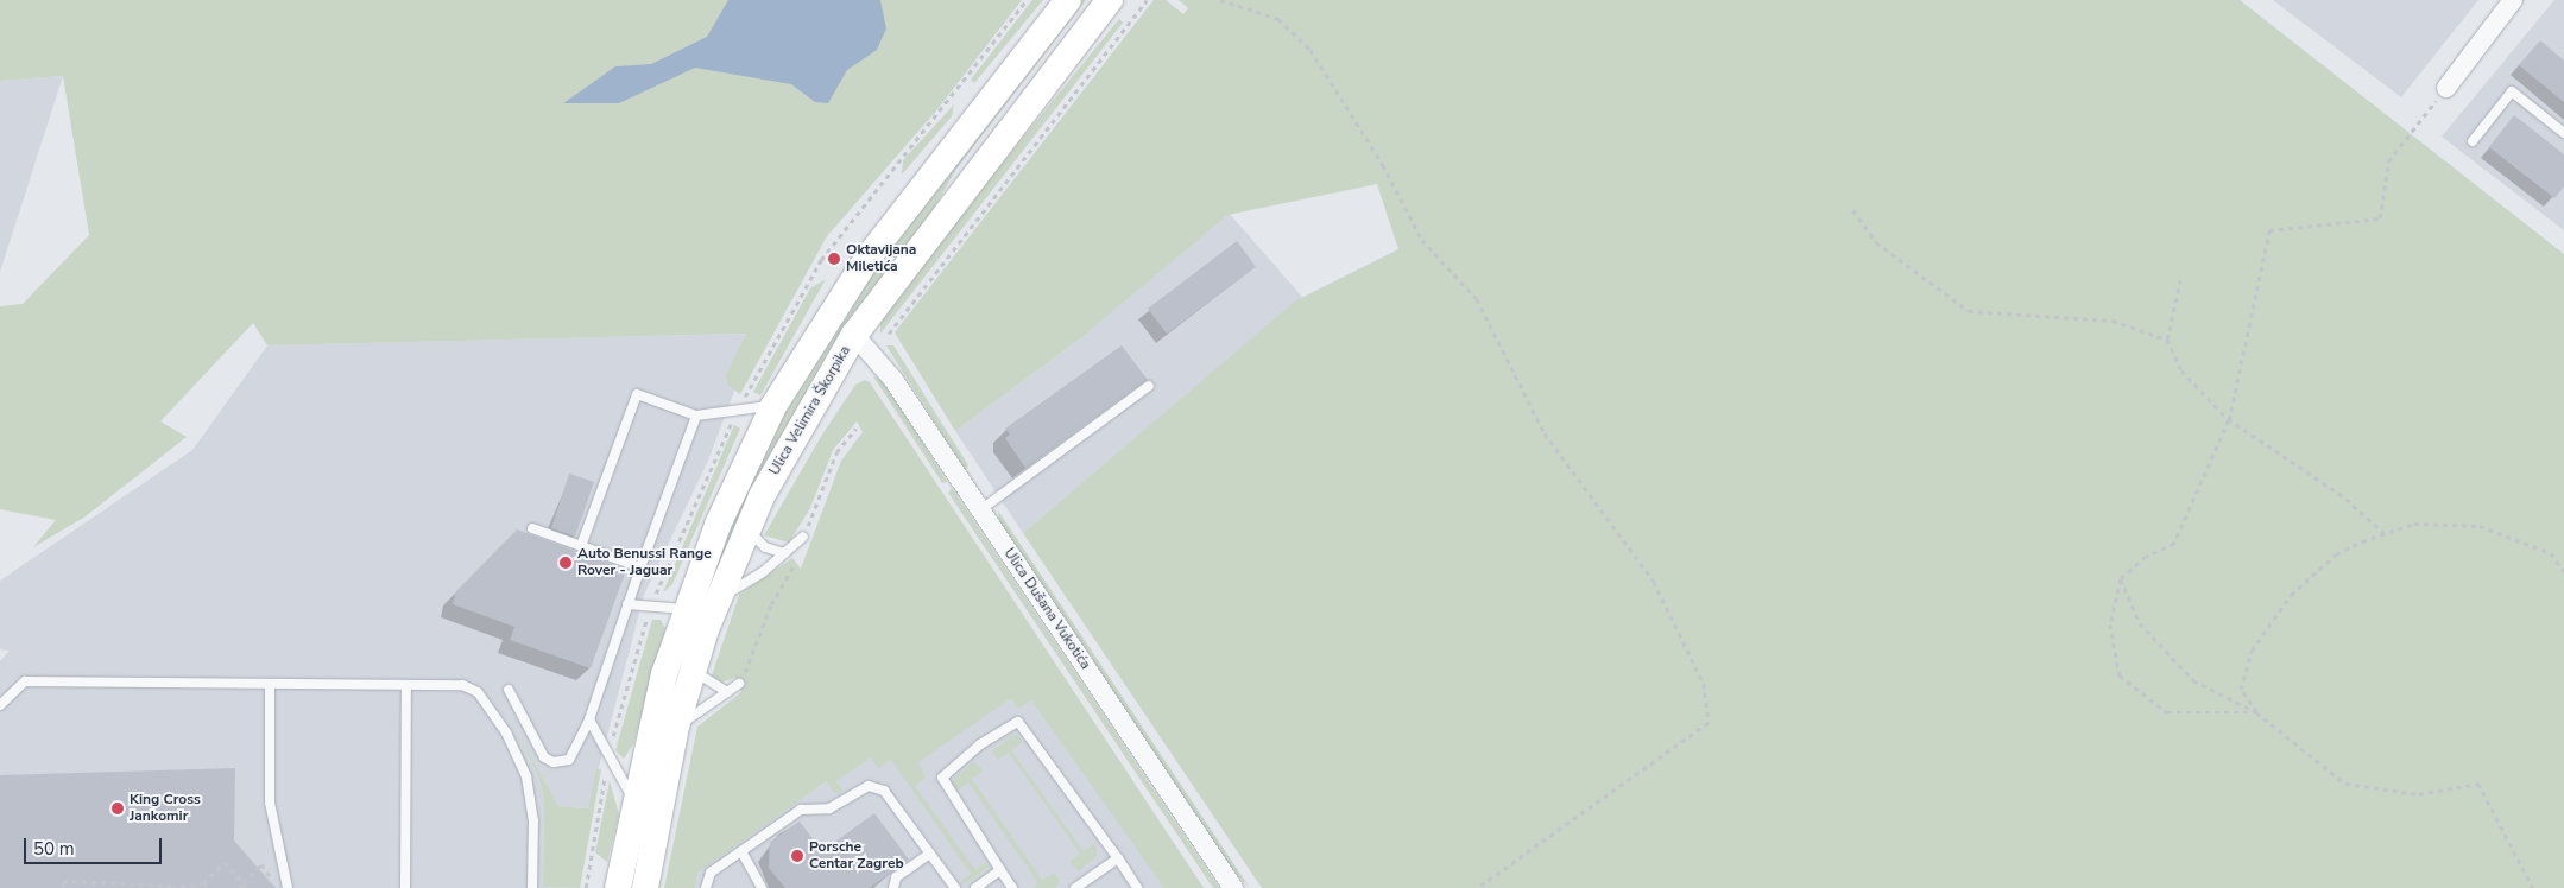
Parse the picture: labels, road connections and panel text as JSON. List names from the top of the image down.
{
  "streets": {
    "main road": ["Ulica Velimira Škorpika"],
    "street": ["Ulica Dušana Vukotića"]
  },
  "crossings": [
    ["Ulica Velimira Škorpika", "Ulica Dušana Vukotića"]
  ],
  "places": [
    "Oktavijana Miletića",
    "Auto Benussi Range Rover - Jaguar",
    "King Cross Jankomir",
    "Porsche Centar Zagreb"
  ],
  "scale_bar": "50 m"
}
